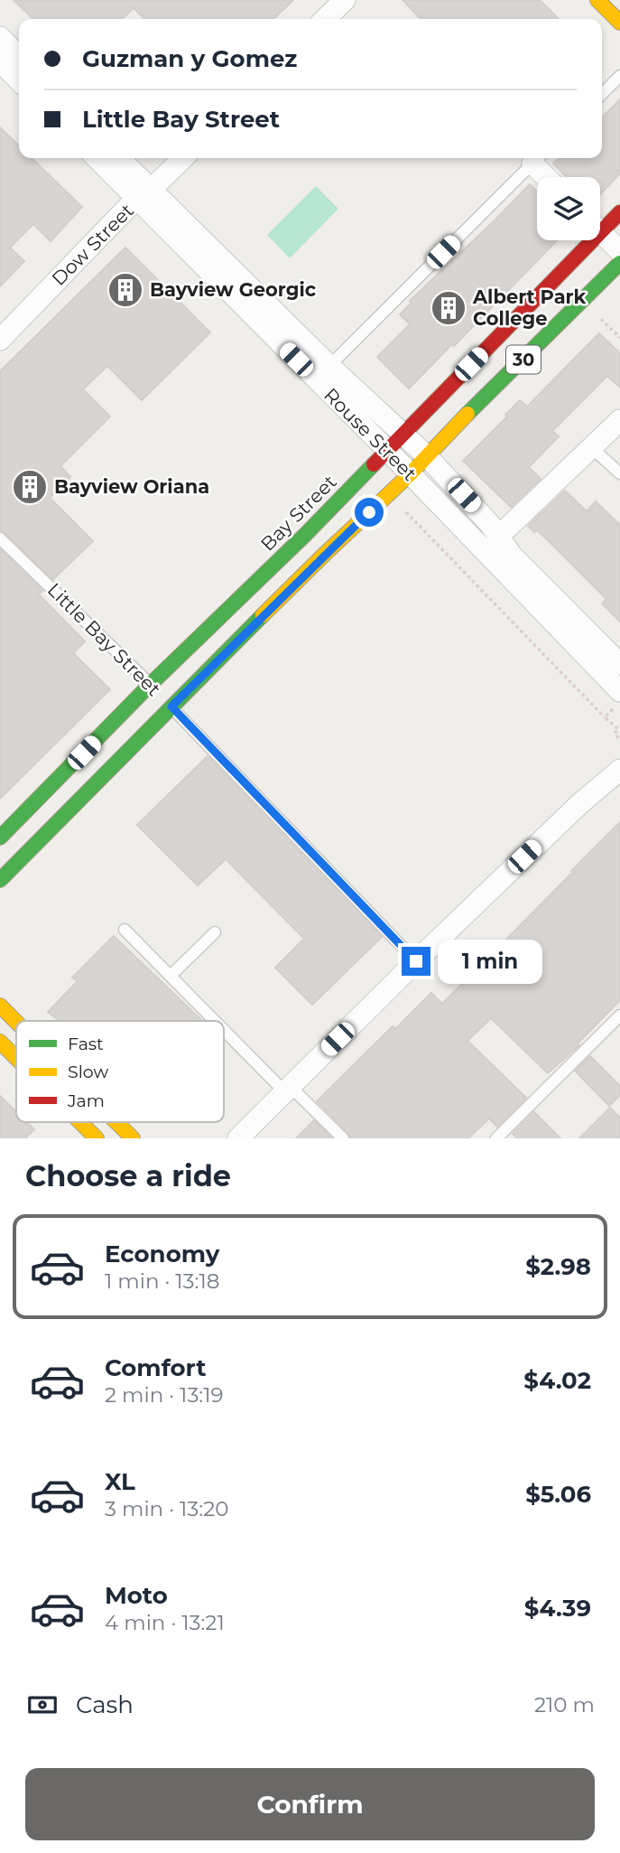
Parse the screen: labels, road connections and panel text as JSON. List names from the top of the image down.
{
  "streets": {
    "main road": ["30", "Bay Street"],
    "street": ["Dow Street", "Rouse Street"],
    "lane": ["Little Bay Street"]
  },
  "crossings": [
    ["Dow Street", "Rouse Street"],
    ["Rouse Street", "Bay Street"],
    ["Bay Street", "Little Bay Street"]
  ],
  "places": {
    "building": ["Bayview Georgic", "Albert Park College", "Bayview Oriana"]
  },
  "legend": ["Fast", "Slow", "Jam"],
  "page": {
    "banner": ["Guzman y Gomez", "Little Bay Street"],
    "bubble": "1 min",
    "heading": "Choose a ride",
    "list": [
      {
        "name": "Economy",
        "note": "1 min · 13:18",
        "value": "$2.98"
      },
      {
        "name": "Comfort",
        "note": "2 min · 13:19",
        "value": "$4.02"
      },
      {
        "name": "XL",
        "note": "3 min · 13:20",
        "value": "$5.06"
      },
      {
        "name": "Moto",
        "note": "4 min · 13:21",
        "value": "$4.39"
      }
    ],
    "pay": ["Cash", "210 m"],
    "buttons": "Confirm"
  }
}
